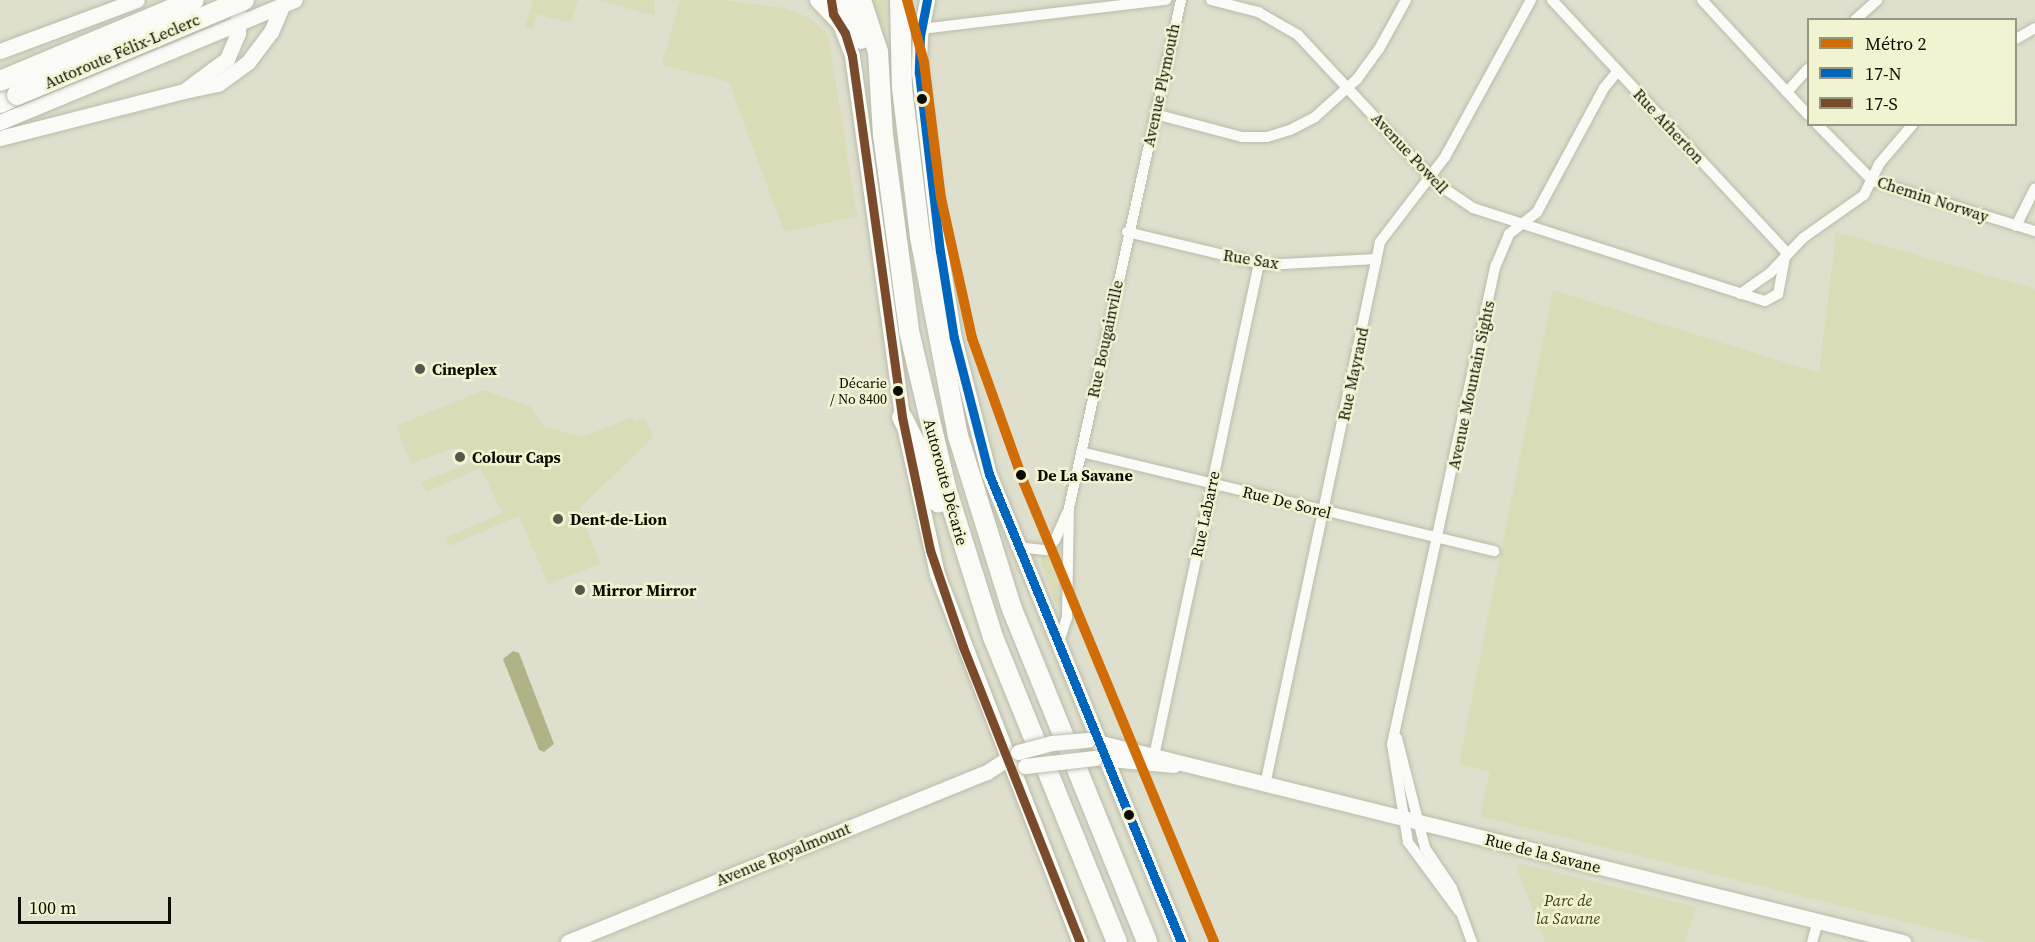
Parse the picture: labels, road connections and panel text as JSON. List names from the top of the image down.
{
  "streets": {
    "highway": ["Autoroute Félix-Leclerc", "Autoroute Décarie"],
    "main road": ["Rue de la Savane", "Avenue Royalmount"],
    "street": [
      "Avenue Plymouth",
      "Rue Atherton",
      "Avenue Powell",
      "Chemin Norway",
      "Rue Sax",
      "Rue Bougainville",
      "Rue Mayrand",
      "Avenue Mountain Sights",
      "Rue De Sorel",
      "Rue Labarre"
    ]
  },
  "crossings": [
    ["Avenue Plymouth", "Rue Bougainville"],
    ["Rue Atherton", "Avenue Powell"],
    ["Rue Atherton", "Avenue Mountain Sights"],
    ["Avenue Powell", "Rue Mayrand"],
    ["Avenue Powell", "Avenue Mountain Sights"],
    ["Rue Sax", "Rue Bougainville"],
    ["Rue Sax", "Rue Mayrand"],
    ["Rue Sax", "Rue Labarre"],
    ["Rue Bougainville", "Rue De Sorel"],
    ["Rue Mayrand", "Rue De Sorel"],
    ["Rue Mayrand", "Rue de la Savane"],
    ["Avenue Mountain Sights", "Rue De Sorel"],
    ["Avenue Mountain Sights", "Rue de la Savane"],
    ["Rue De Sorel", "Rue Labarre"],
    ["Rue Labarre", "Rue de la Savane"],
    ["Rue de la Savane", "Avenue Royalmount"]
  ],
  "parks": ["Parc de la Savane"],
  "places": [
    "Cineplex",
    "Décarie / No 8400",
    "Colour Caps",
    "De La Savane",
    "Dent-de-Lion",
    "Mirror Mirror"
  ],
  "lines": ["metro line 2", "transit line 17-N", "transit line 17-S"],
  "legend": ["Métro 2", "17-N", "17-S"],
  "scale_bar": "100 m"
}
